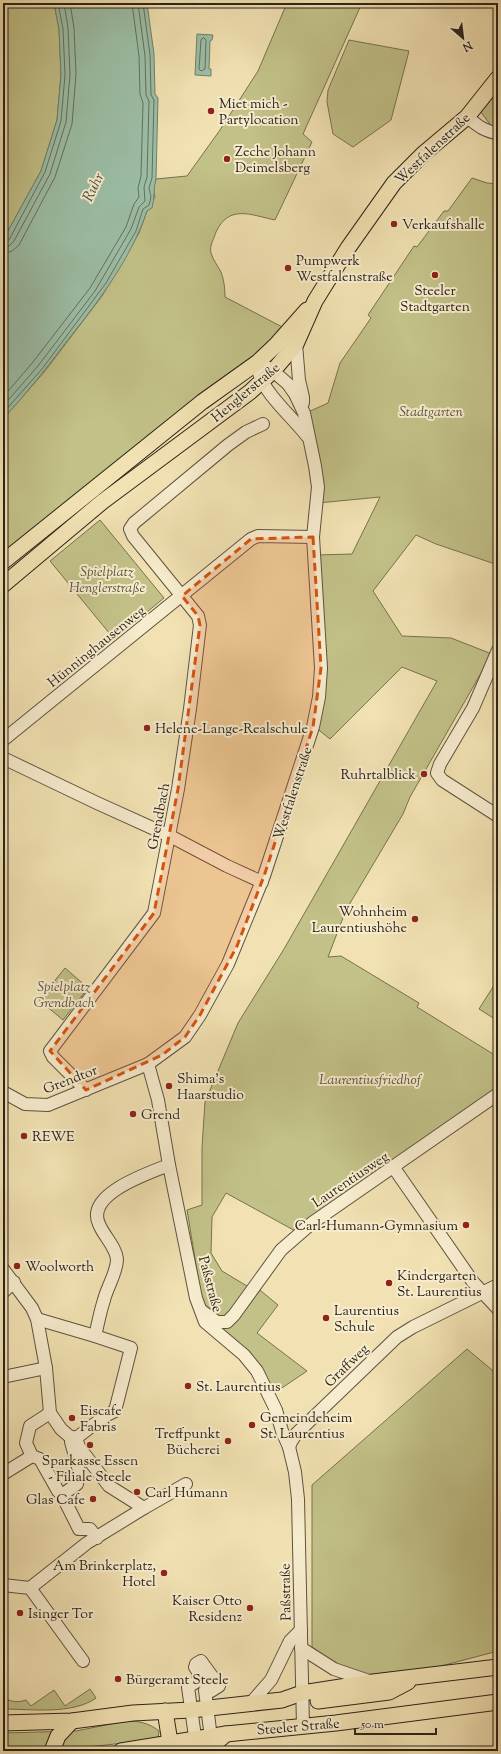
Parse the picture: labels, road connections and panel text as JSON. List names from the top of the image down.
{
  "streets": {
    "main road": ["Westfalenstraße", "Henglerstraße", "Steeler Straße"],
    "street": [
      "Hünninghausenweg",
      "Grendbach",
      "Grendtor",
      "Laurentiusweg",
      "Paßstraße",
      "Graffweg"
    ]
  },
  "crossings": [
    ["Westfalenstraße", "Henglerstraße"],
    ["Westfalenstraße", "Hünninghausenweg"],
    ["Westfalenstraße", "Grendtor"],
    ["Westfalenstraße", "Paßstraße"],
    ["Hünninghausenweg", "Grendbach"],
    ["Grendbach", "Grendtor"],
    ["Grendtor", "Paßstraße"],
    ["Laurentiusweg", "Paßstraße"],
    ["Paßstraße", "Graffweg"],
    ["Paßstraße", "Steeler Straße"]
  ],
  "water": ["Ruhr"],
  "parks": [
    "Stadtgarten",
    "Spielplatz Henglerstraße",
    "Spielplatz Grendbach",
    "Laurentiusfriedhof"
  ],
  "places": [
    "Miet mich - Partylocation",
    "Zeche Johann Deimelsberg",
    "Verkaufshalle",
    "Pumpwerk Westfalenstraße",
    "Steeler Stadtgarten",
    "Helene-Lange-Realschule",
    "Ruhrtalblick",
    "Wohnheim Laurentiushöhe",
    "Shima's Haarstudio",
    "Grend",
    "REWE",
    "Carl-Humann-Gymnasium",
    "Woolworth",
    "Kindergarten St. Laurentius",
    "Laurentius Schule",
    "St. Laurentius",
    "Eiscafe Fabris",
    "Gemeindeheim St. Laurentius",
    "Treffpunkt Bücherei",
    "Sparkasse Essen - Filiale Steele",
    "Carl Humann",
    "Glas Cafe",
    "Am Brinkerplatz, Hotel",
    "Kaiser Otto Residenz",
    "Isinger Tor",
    "Bürgeramt Steele"
  ],
  "scale_bar": "50 m",
  "north": "bottom right"
}
